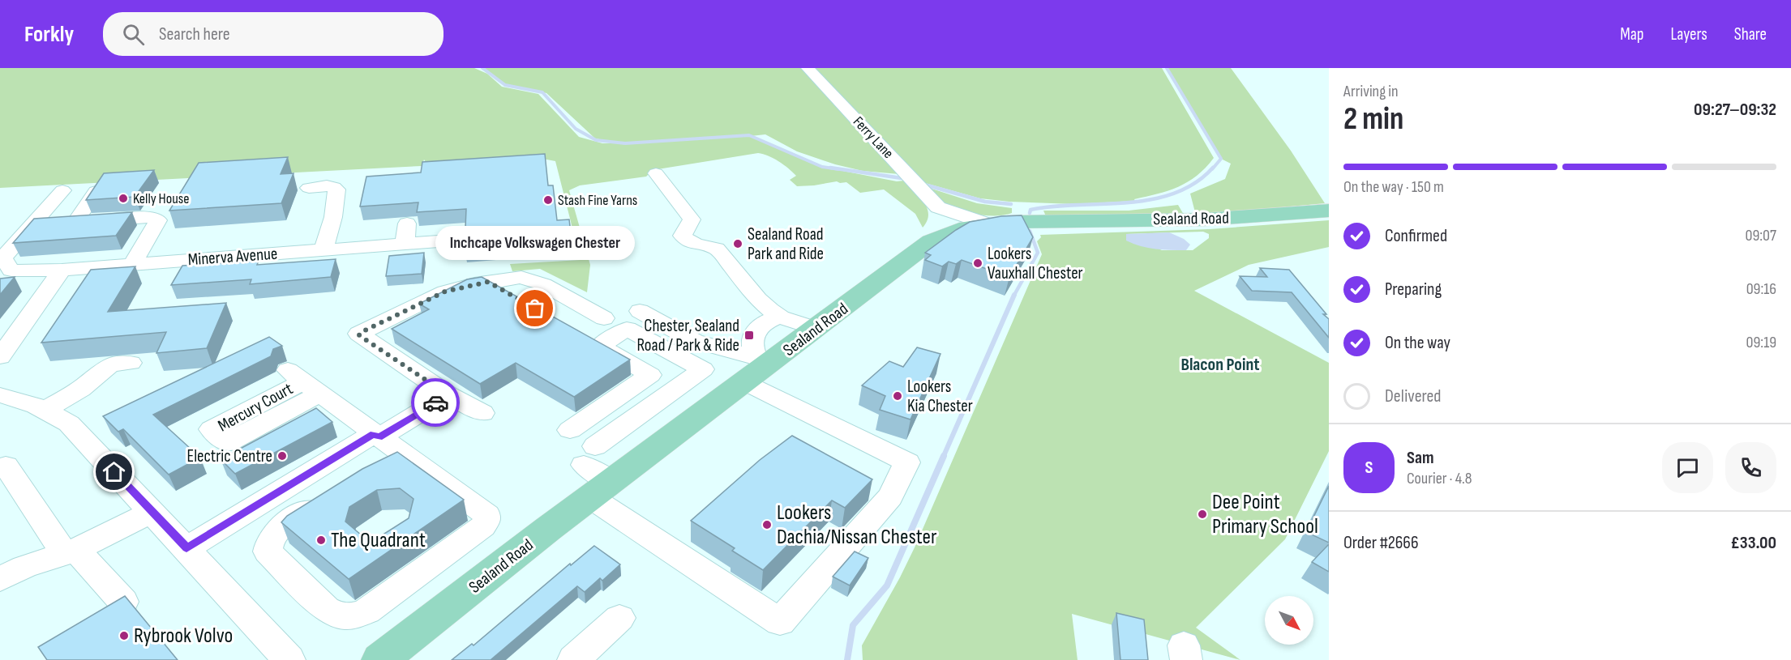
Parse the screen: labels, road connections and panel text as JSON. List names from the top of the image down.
{
  "streets": {
    "main road": ["Sealand Road"],
    "street": ["Ferry Lane", "Minerva Avenue", "Mercury Court"]
  },
  "crossings": [
    ["Ferry Lane", "Sealand Road"]
  ],
  "districts": ["Blacon Point"],
  "places": {
    "other": [
      "Kelly House",
      "Stash Fine Yarns",
      "Sealand Road Park and Ride",
      "Lookers Vauxhall Chester",
      "Inchcape Volkswagen Chester",
      "Lookers Kia Chester",
      "Electric Centre",
      "Dee Point Primary School",
      "Lookers Dachia/Nissan Chester",
      "The Quadrant",
      "Rybrook Volvo"
    ],
    "transit": ["Chester, Sealand Road / Park & Ride"]
  },
  "north": "bottom right",
  "page": {
    "header": "Forkly",
    "search": "Search here",
    "nav": ["Map", "Layers", "Share"],
    "heading": ["2 min", "Arriving in", "09:27–09:32"],
    "panel": [
      "Sam",
      "Courier · 4.8",
      "Order #2666",
      "£33.00"
    ],
    "bar": "On the way · 150 m",
    "list": [
      ["Confirmed", "09:07"],
      ["Preparing", "09:16"],
      ["On the way", "09:19"],
      "Delivered"
    ],
    "bubble": "Inchcape Volkswagen Chester",
    "round": "S"
  }
}
